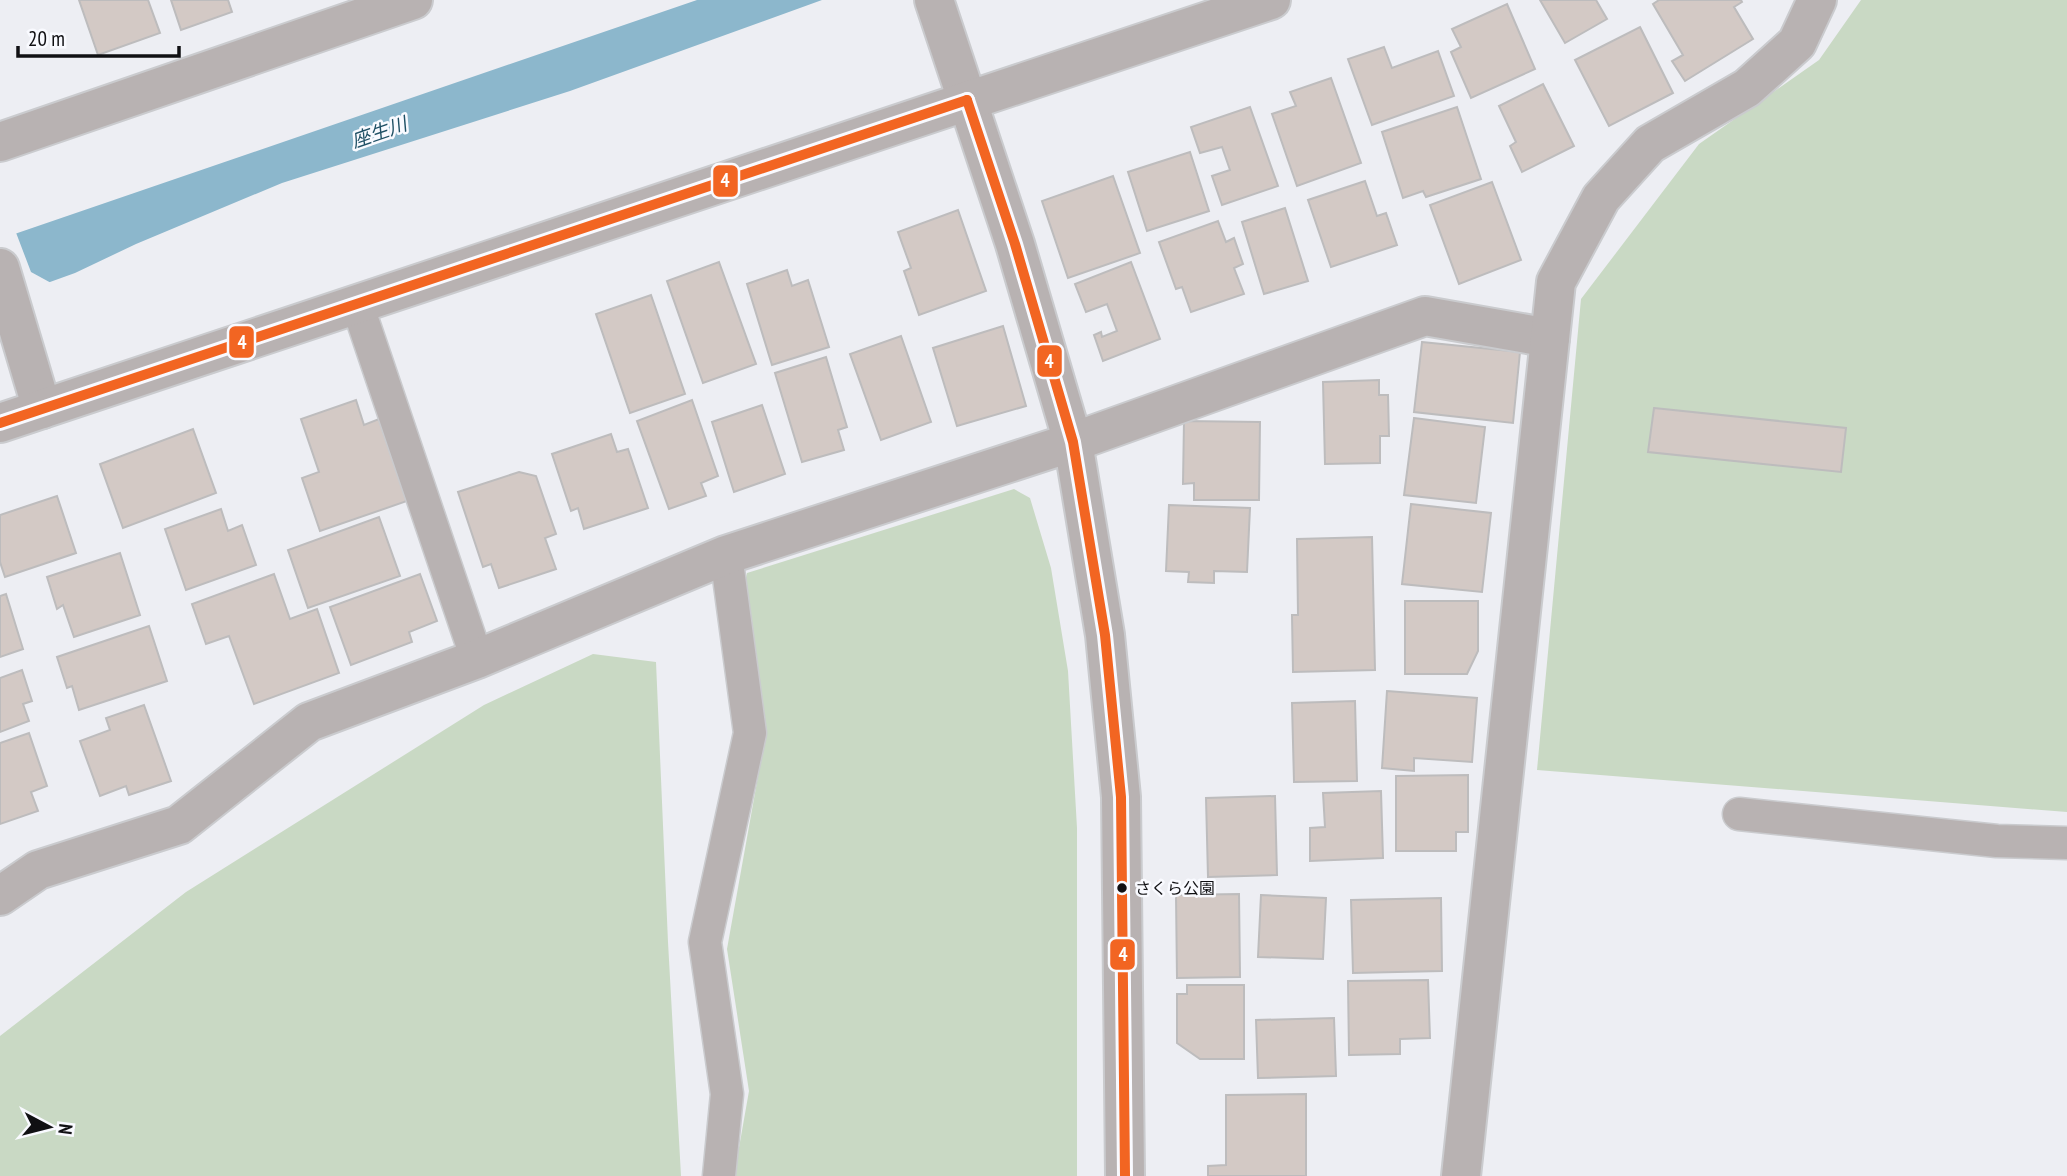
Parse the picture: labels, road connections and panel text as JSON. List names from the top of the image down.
{
  "water": ["座生川"],
  "places": ["さくら公園"],
  "lines": ["transit line 4"],
  "scale_bar": "20 m",
  "north": "right"
}
